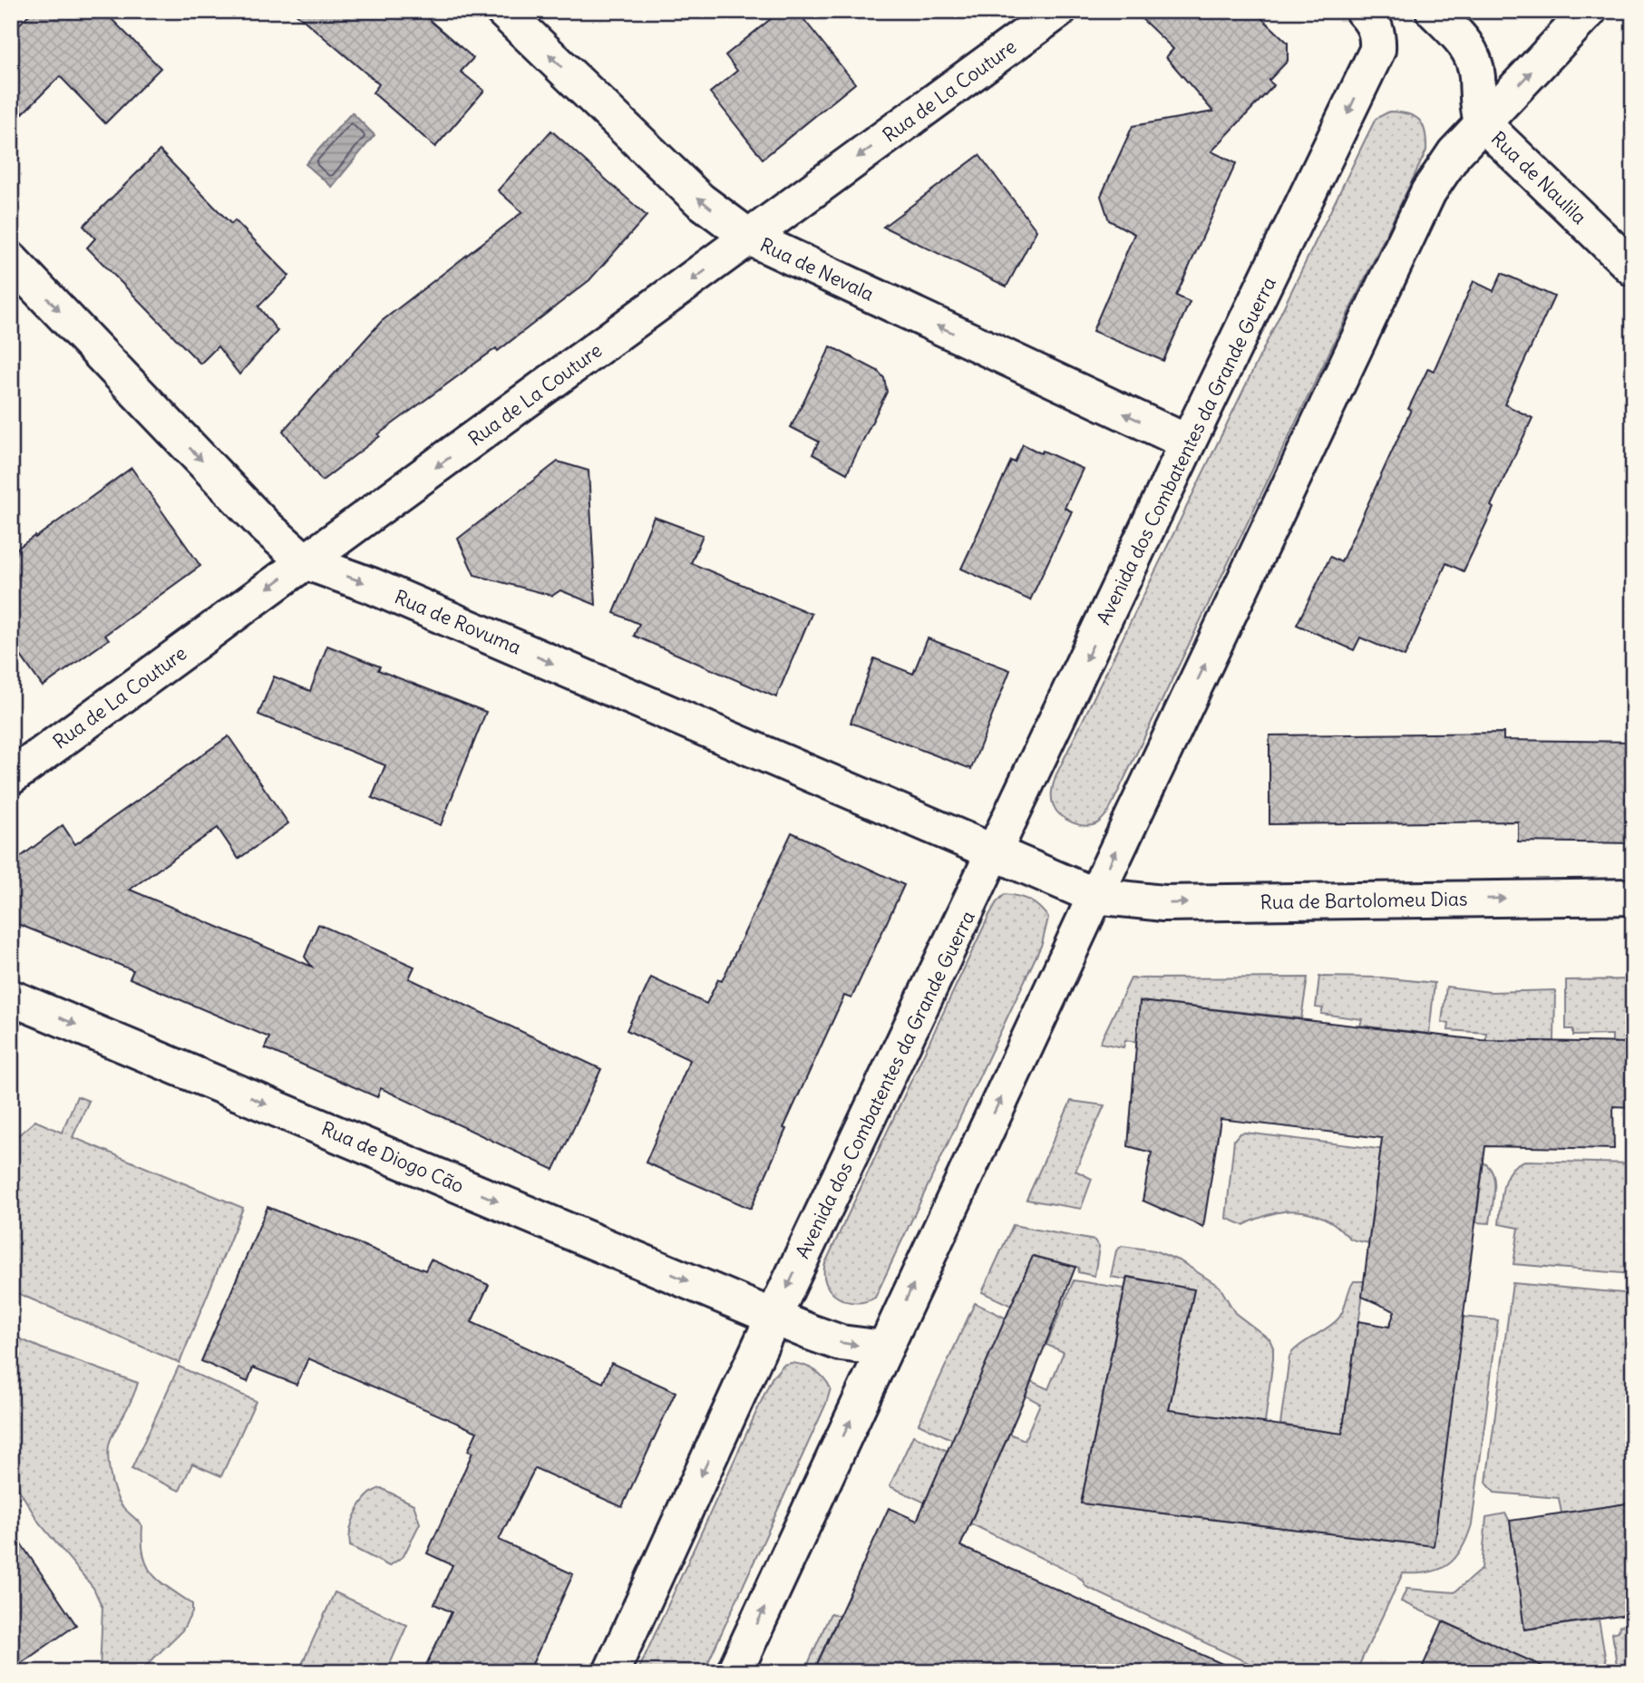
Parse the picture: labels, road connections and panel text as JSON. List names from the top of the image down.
{
  "streets": {
    "street": [
      "Rua de La Couture",
      "Rua de Naulila",
      "Rua de Nevala",
      "Avenida dos Combatentes da Grande Guerra",
      "Rua de Rovuma",
      "Rua de Bartolomeu Dias",
      "Rua de Diogo Cão"
    ]
  },
  "crossings": [
    ["Rua de La Couture", "Rua de Nevala"],
    ["Rua de La Couture", "Rua de Rovuma"],
    ["Rua de Nevala", "Avenida dos Combatentes da Grande Guerra"],
    ["Avenida dos Combatentes da Grande Guerra", "Rua de Rovuma"],
    ["Avenida dos Combatentes da Grande Guerra", "Rua de Diogo Cão"]
  ],
  "one_way": [
    "Rua de La Couture",
    "Rua de Nevala",
    "Rua de Rovuma",
    "Rua de Bartolomeu Dias",
    "Rua de Diogo Cão"
  ]
}
